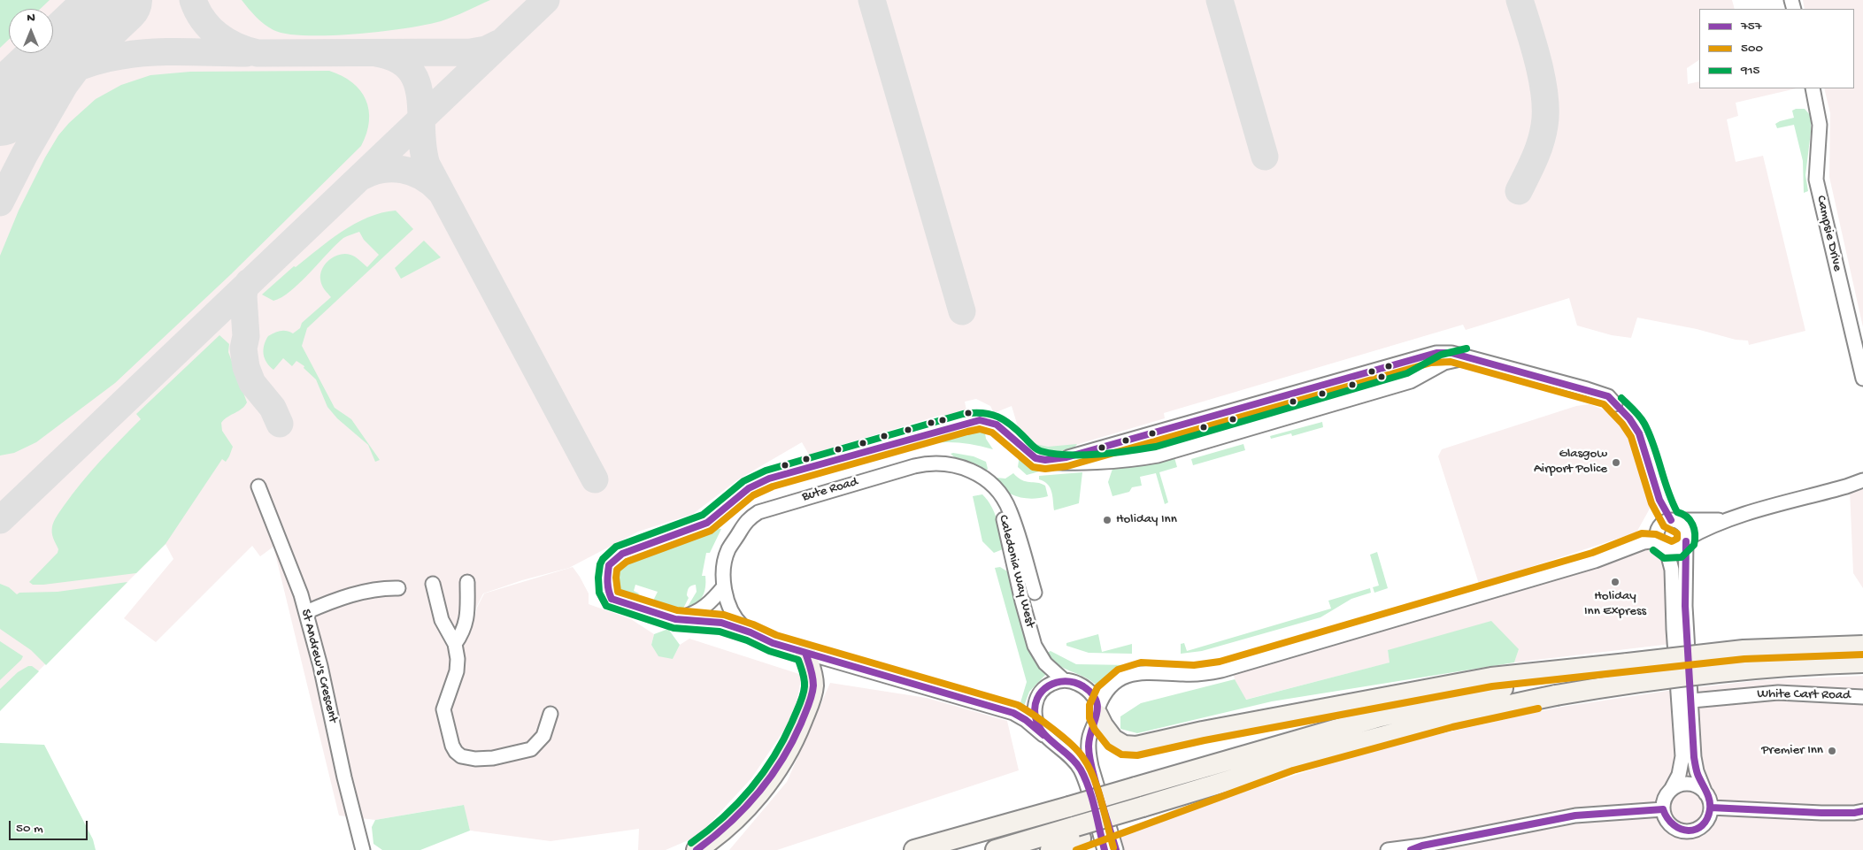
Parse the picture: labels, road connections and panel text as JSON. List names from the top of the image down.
{
  "streets": {
    "street": [
      "Campsie Drive",
      "Bute Road",
      "Caledonia Way West",
      "St Andrew's Crescent",
      "White Cart Road"
    ]
  },
  "crossings": [
    ["Bute Road", "Caledonia Way West"]
  ],
  "places": [
    "Glasgow Airport Police",
    "Holiday Inn",
    "Holiday Inn Express",
    "Premier Inn"
  ],
  "lines": ["transit line 915", "transit line 757", "transit line 500"],
  "legend": ["757", "500", "915"],
  "scale_bar": "50 m",
  "north": "top"
}
